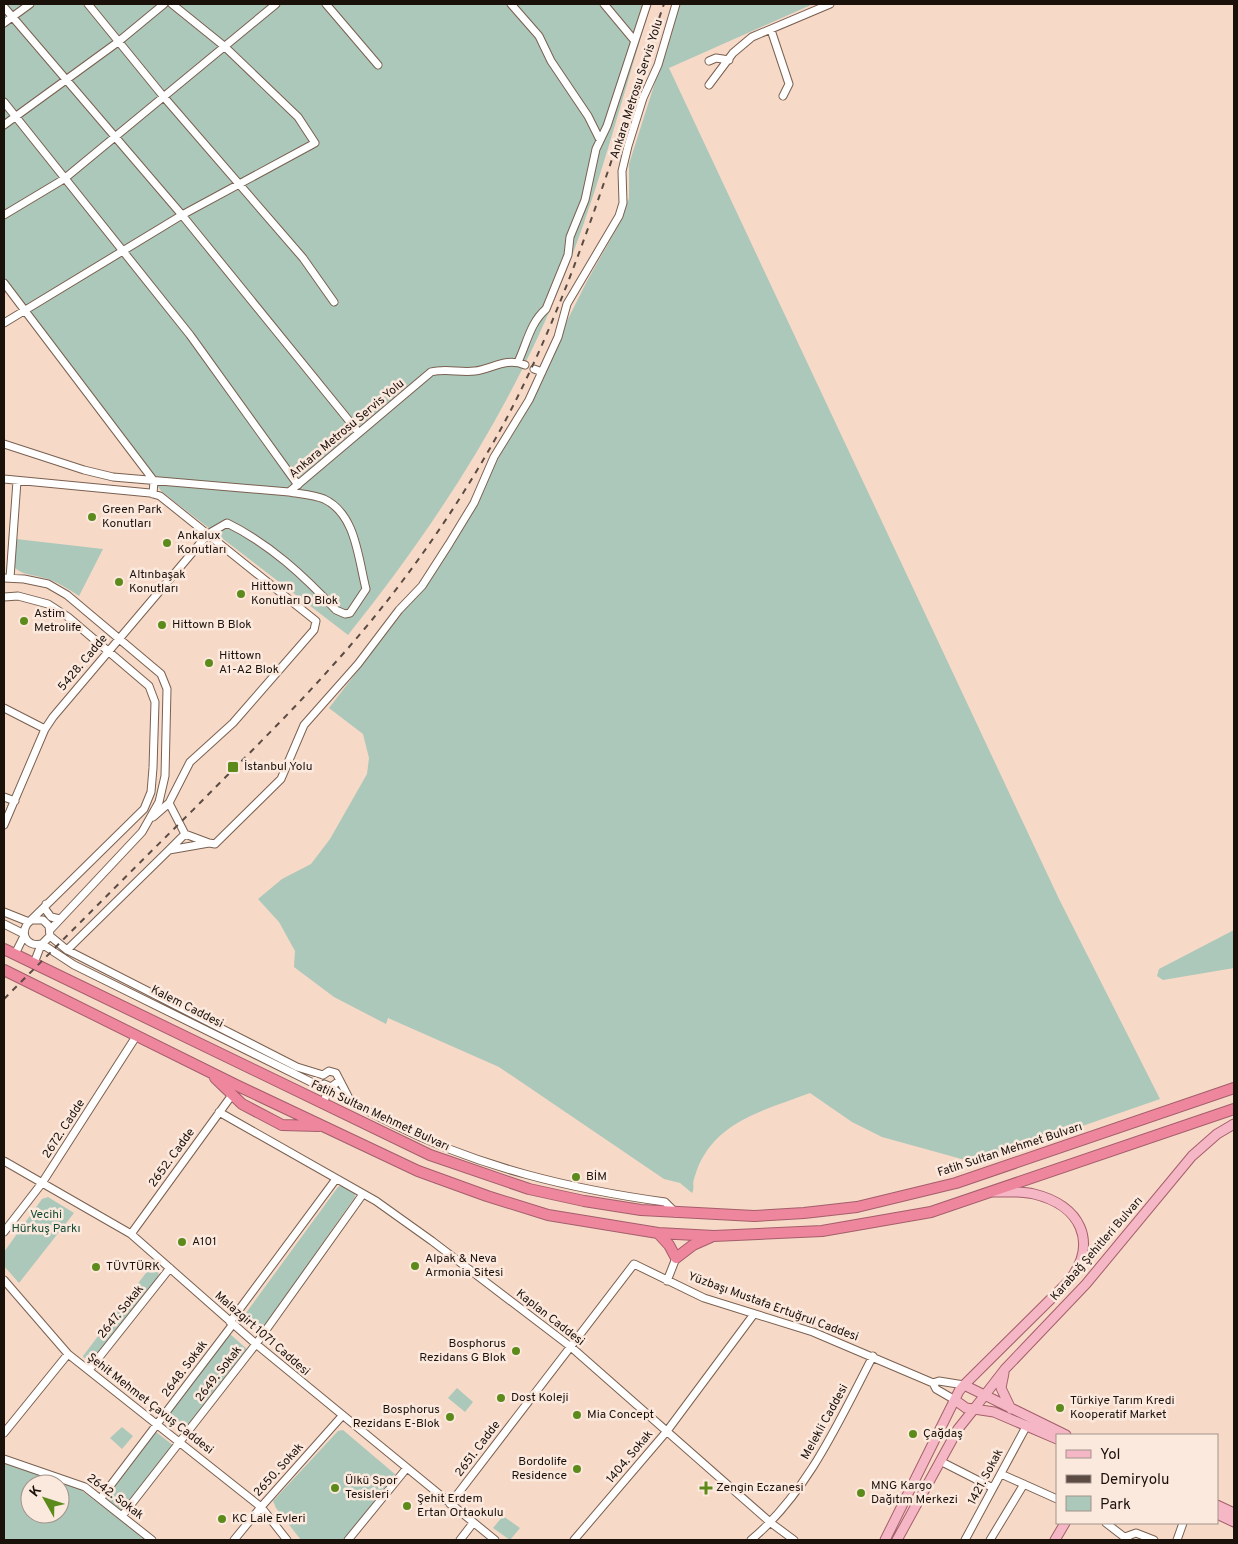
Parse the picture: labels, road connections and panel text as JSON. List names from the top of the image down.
{
  "streets": {
    "highway": ["Fatih Sultan Mehmet Bulvarı"],
    "main road": ["Karabağ Şehitleri Bulvarı"],
    "street": [
      "Ankara Metrosu Servis Yolu",
      "5428. Cadde",
      "Kalem Caddesi",
      "2672. Cadde",
      "2652. Cadde",
      "Yüzbaşı Mustafa Ertuğrul Caddesi",
      "2647. Sokak",
      "Kaplan Caddesi",
      "Malazgirt 1071 Caddesi",
      "2648. Sokak",
      "2649. Sokak",
      "Şehit Mehmet Çavuş Caddesi",
      "Melekli Caddesi",
      "2651. Cadde",
      "1404. Sokak",
      "2650. Sokak",
      "1421. Sokak",
      "2642. Sokak"
    ]
  },
  "crossings": [
    ["Ankara Metrosu Servis Yolu", "5428. Cadde"],
    ["Kalem Caddesi", "Fatih Sultan Mehmet Bulvarı"],
    ["2672. Cadde", "Malazgirt 1071 Caddesi"],
    ["2652. Cadde", "Kaplan Caddesi"],
    ["2652. Cadde", "Malazgirt 1071 Caddesi"],
    ["Karabağ Şehitleri Bulvarı", "Yüzbaşı Mustafa Ertuğrul Caddesi"],
    ["Yüzbaşı Mustafa Ertuğrul Caddesi", "Melekli Caddesi"],
    ["Yüzbaşı Mustafa Ertuğrul Caddesi", "2651. Cadde"],
    ["Yüzbaşı Mustafa Ertuğrul Caddesi", "1404. Sokak"],
    ["2647. Sokak", "Malazgirt 1071 Caddesi"],
    ["2647. Sokak", "Şehit Mehmet Çavuş Caddesi"],
    ["Kaplan Caddesi", "2648. Sokak"],
    ["Kaplan Caddesi", "2649. Sokak"],
    ["Kaplan Caddesi", "Melekli Caddesi"],
    ["Kaplan Caddesi", "2651. Cadde"],
    ["Kaplan Caddesi", "1404. Sokak"],
    ["Malazgirt 1071 Caddesi", "2648. Sokak"],
    ["Malazgirt 1071 Caddesi", "2649. Sokak"],
    ["Malazgirt 1071 Caddesi", "2651. Cadde"],
    ["Malazgirt 1071 Caddesi", "2650. Sokak"],
    ["2648. Sokak", "Şehit Mehmet Çavuş Caddesi"],
    ["2648. Sokak", "2642. Sokak"],
    ["2649. Sokak", "Şehit Mehmet Çavuş Caddesi"],
    ["2649. Sokak", "2642. Sokak"],
    ["Şehit Mehmet Çavuş Caddesi", "2650. Sokak"]
  ],
  "parks": ["Vecihi Hürkuş Parkı"],
  "places": {
    "other": [
      "Green Park Konutları",
      "Ankalux Konutları",
      "Altınbaşak Konutları",
      "Hittown Konutları D Blok",
      "Astim Metrolife",
      "Hittown B Blok",
      "Hittown A1-A2 Blok",
      "BİM",
      "A101",
      "Alpak & Neva Armonia Sitesi",
      "TÜVTÜRK",
      "Bosphorus Rezidans G Blok",
      "Dost Koleji",
      "Türkiye Tarım Kredi Kooperatif Market",
      "Mia Concept",
      "Bosphorus Rezidans E-Blok",
      "Çağdaş",
      "Bordolife Residence",
      "Ülkü Spor Tesisleri",
      "MNG Kargo Dağıtım Merkezi",
      "Şehit Erdem Ertan Ortaokulu",
      "KC Lale Evleri"
    ],
    "transit": ["İstanbul Yolu"],
    "health": ["Zengin Eczanesi"]
  },
  "legend": ["Yol", "Demiryolu", "Park"],
  "north": "top left"
}
